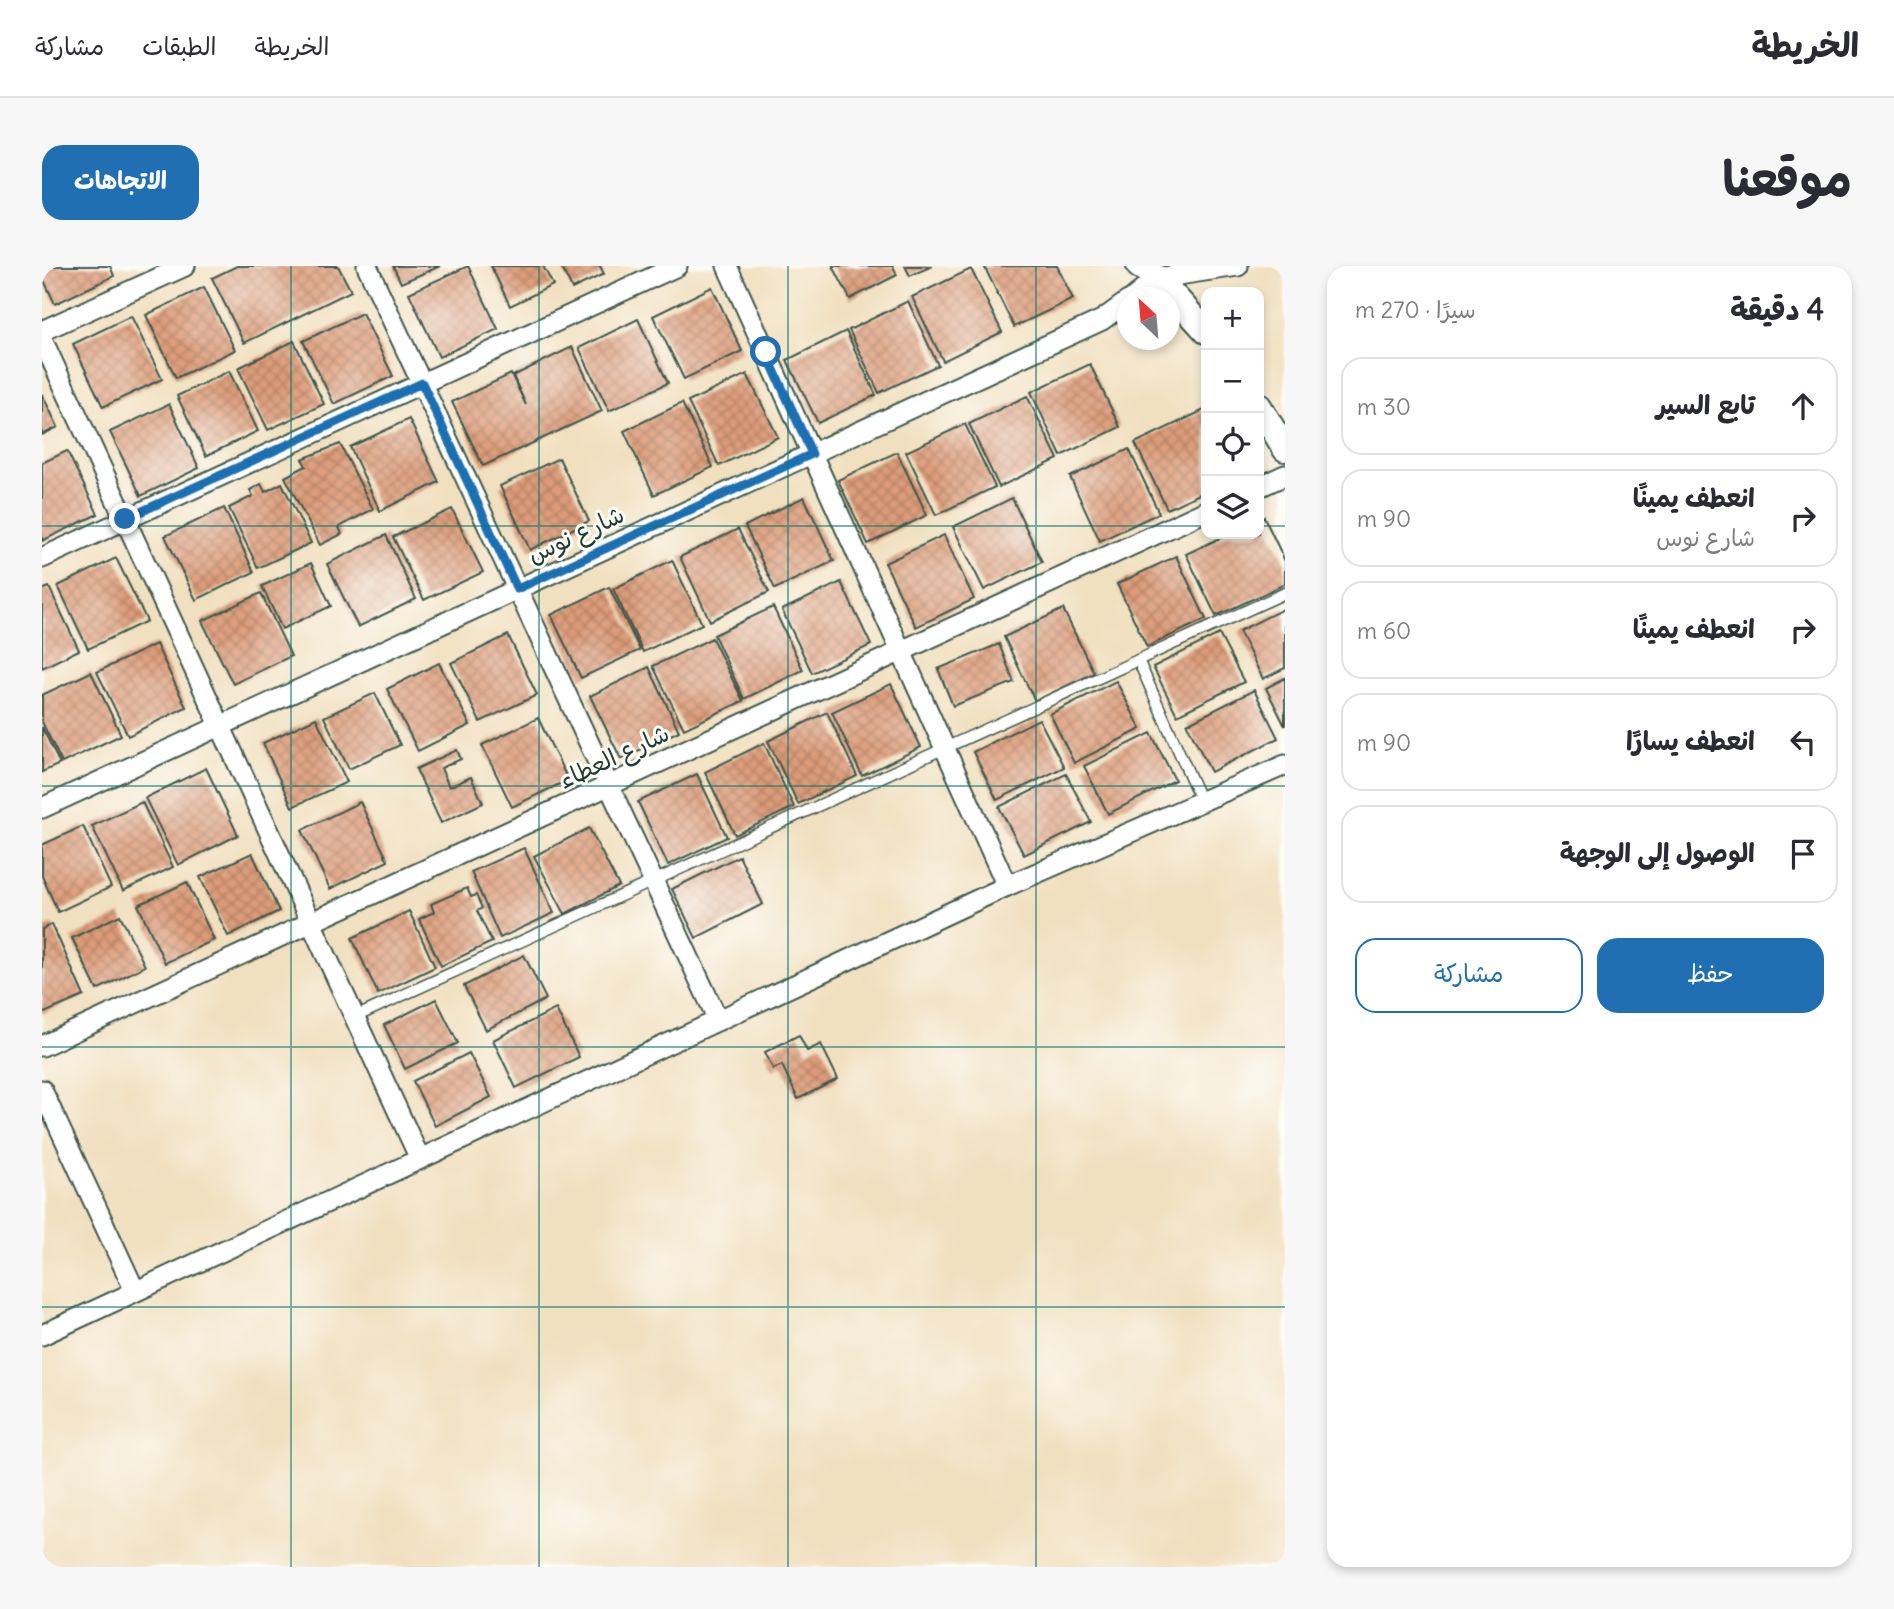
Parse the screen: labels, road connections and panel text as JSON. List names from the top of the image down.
{
  "streets": {
    "street": ["شارع نوس", "شارع العطاء"]
  },
  "north": "top left",
  "page": {
    "header": "الخريطة",
    "nav": ["الخريطة", "الطبقات", "مشاركة"],
    "title": "موقعنا",
    "buttons": [
      "الاتجاهات",
      ["حفظ", "مشاركة"]
    ],
    "heading": ["4 دقيقة", "سيرًا · 270 m"],
    "map_buttons": ["+", "−"],
    "list": [
      ["تابع السير", "30 m"],
      ["انعطف يمينًا", "شارع نوس", "90 m"],
      ["انعطف يمينًا", "60 m"],
      ["انعطف يسارًا", "90 m"],
      "الوصول إلى الوجهة"
    ]
  }
}
